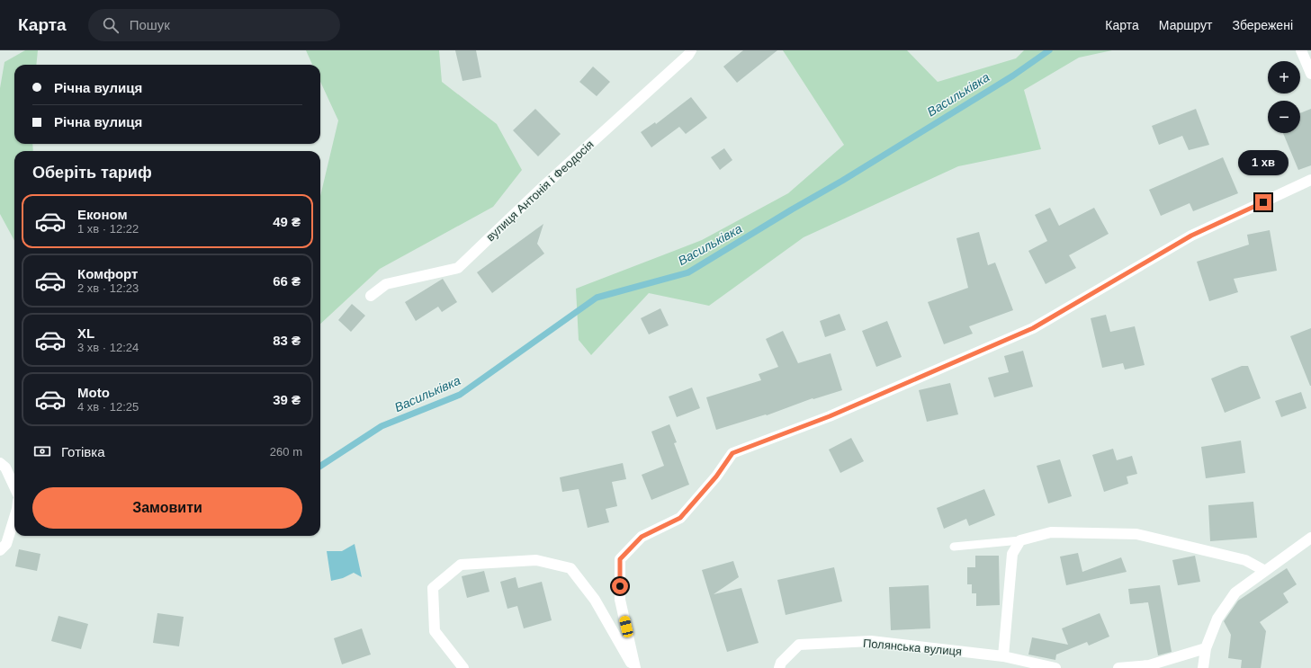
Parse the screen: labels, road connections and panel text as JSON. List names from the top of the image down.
{
  "streets": {
    "street": ["вулиця Антонія і Феодосія", "Полянська вулиця"]
  },
  "water": ["Васильківка"],
  "page": {
    "header": "Карта",
    "search": "Пошук",
    "nav": ["Карта", "Маршрут", "Збережені"],
    "map_buttons": ["+", "−"],
    "banner": ["Річна вулиця", "Річна вулиця"],
    "bubble": "1 хв",
    "heading": "Оберіть тариф",
    "list": [
      {
        "name": "Економ",
        "note": "1 хв · 12:22",
        "value": "49 ₴"
      },
      {
        "name": "Комфорт",
        "note": "2 хв · 12:23",
        "value": "66 ₴"
      },
      {
        "name": "XL",
        "note": "3 хв · 12:24",
        "value": "83 ₴"
      },
      {
        "name": "Moto",
        "note": "4 хв · 12:25",
        "value": "39 ₴"
      }
    ],
    "pay": ["Готівка", "260 m"],
    "buttons": "Замовити"
  }
}
